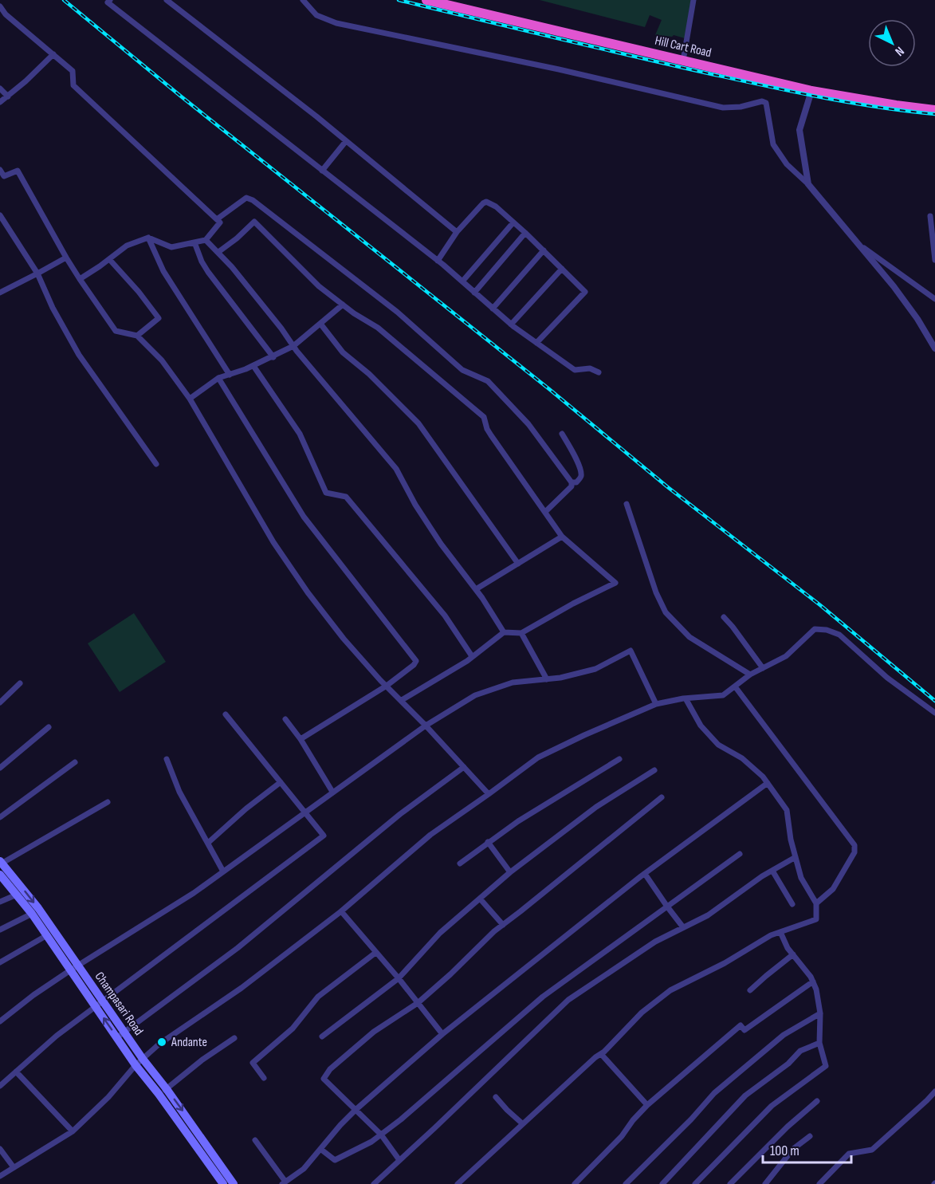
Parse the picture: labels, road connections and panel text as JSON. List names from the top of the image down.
{
  "streets": {
    "highway": ["Hill Cart Road"],
    "main road": ["Champasari Road"]
  },
  "places": ["Andante"],
  "scale_bar": "100 m",
  "north": "bottom right"
}
